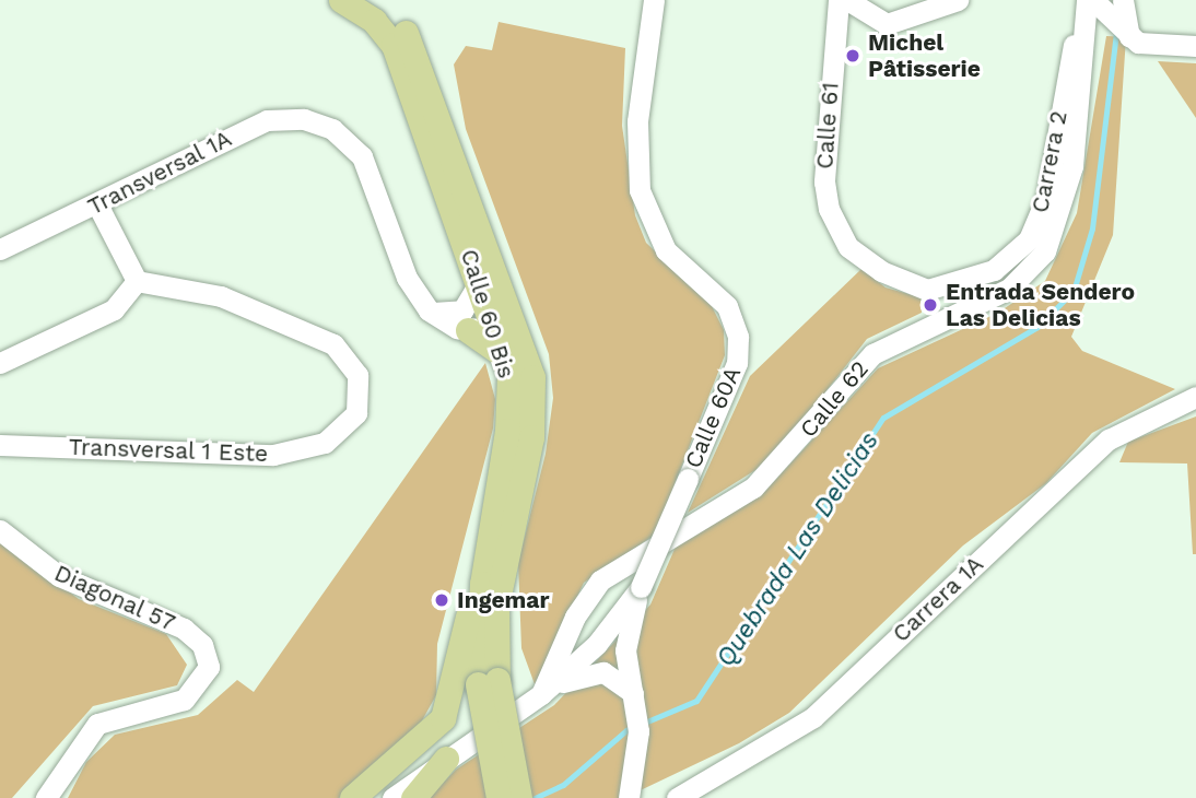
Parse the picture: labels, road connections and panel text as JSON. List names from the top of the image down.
{
  "streets": {
    "main road": ["Calle 60 Bis"],
    "street": [
      "Calle 61",
      "Carrera 2",
      "Transversal 1A",
      "Calle 62",
      "Calle 60A",
      "Transversal 1 Este",
      "Diagonal 57",
      "Carrera 1A"
    ]
  },
  "crossings": [
    ["Calle 61", "Carrera 2"],
    ["Carrera 2", "Calle 62"],
    ["Calle 62", "Calle 60A"]
  ],
  "water": ["Quebrada Las Delicias"],
  "places": ["Michel Pâtisserie", "Entrada Sendero Las Delicias", "Ingemar"]
}
